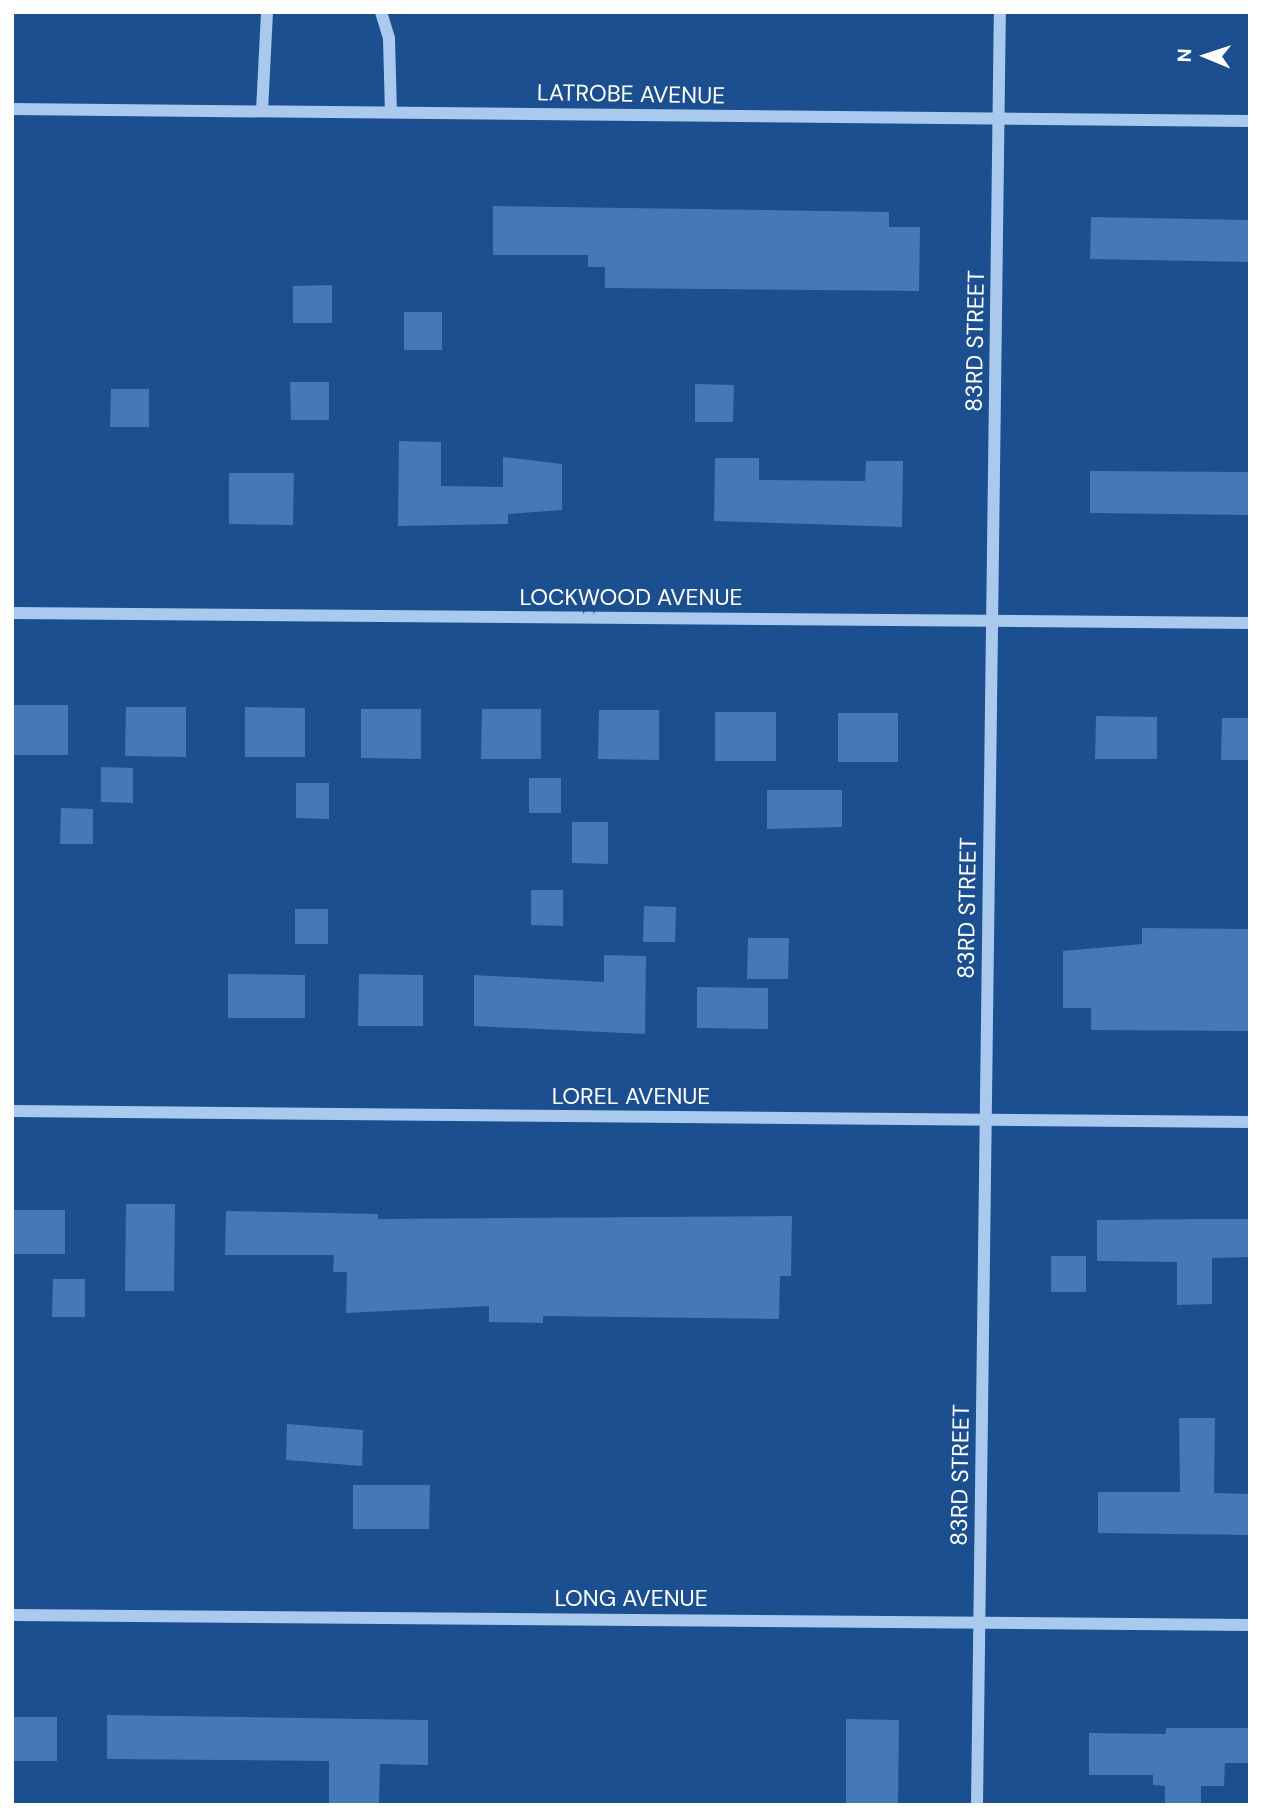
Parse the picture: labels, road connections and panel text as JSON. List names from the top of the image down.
{
  "streets": {
    "street": [
      "LATROBE AVENUE",
      "83RD STREET",
      "LOCKWOOD AVENUE",
      "LOREL AVENUE",
      "LONG AVENUE"
    ]
  },
  "crossings": [
    ["LATROBE AVENUE", "83RD STREET"],
    ["83RD STREET", "LOCKWOOD AVENUE"],
    ["83RD STREET", "LOREL AVENUE"],
    ["83RD STREET", "LONG AVENUE"]
  ],
  "north": "left"
}
